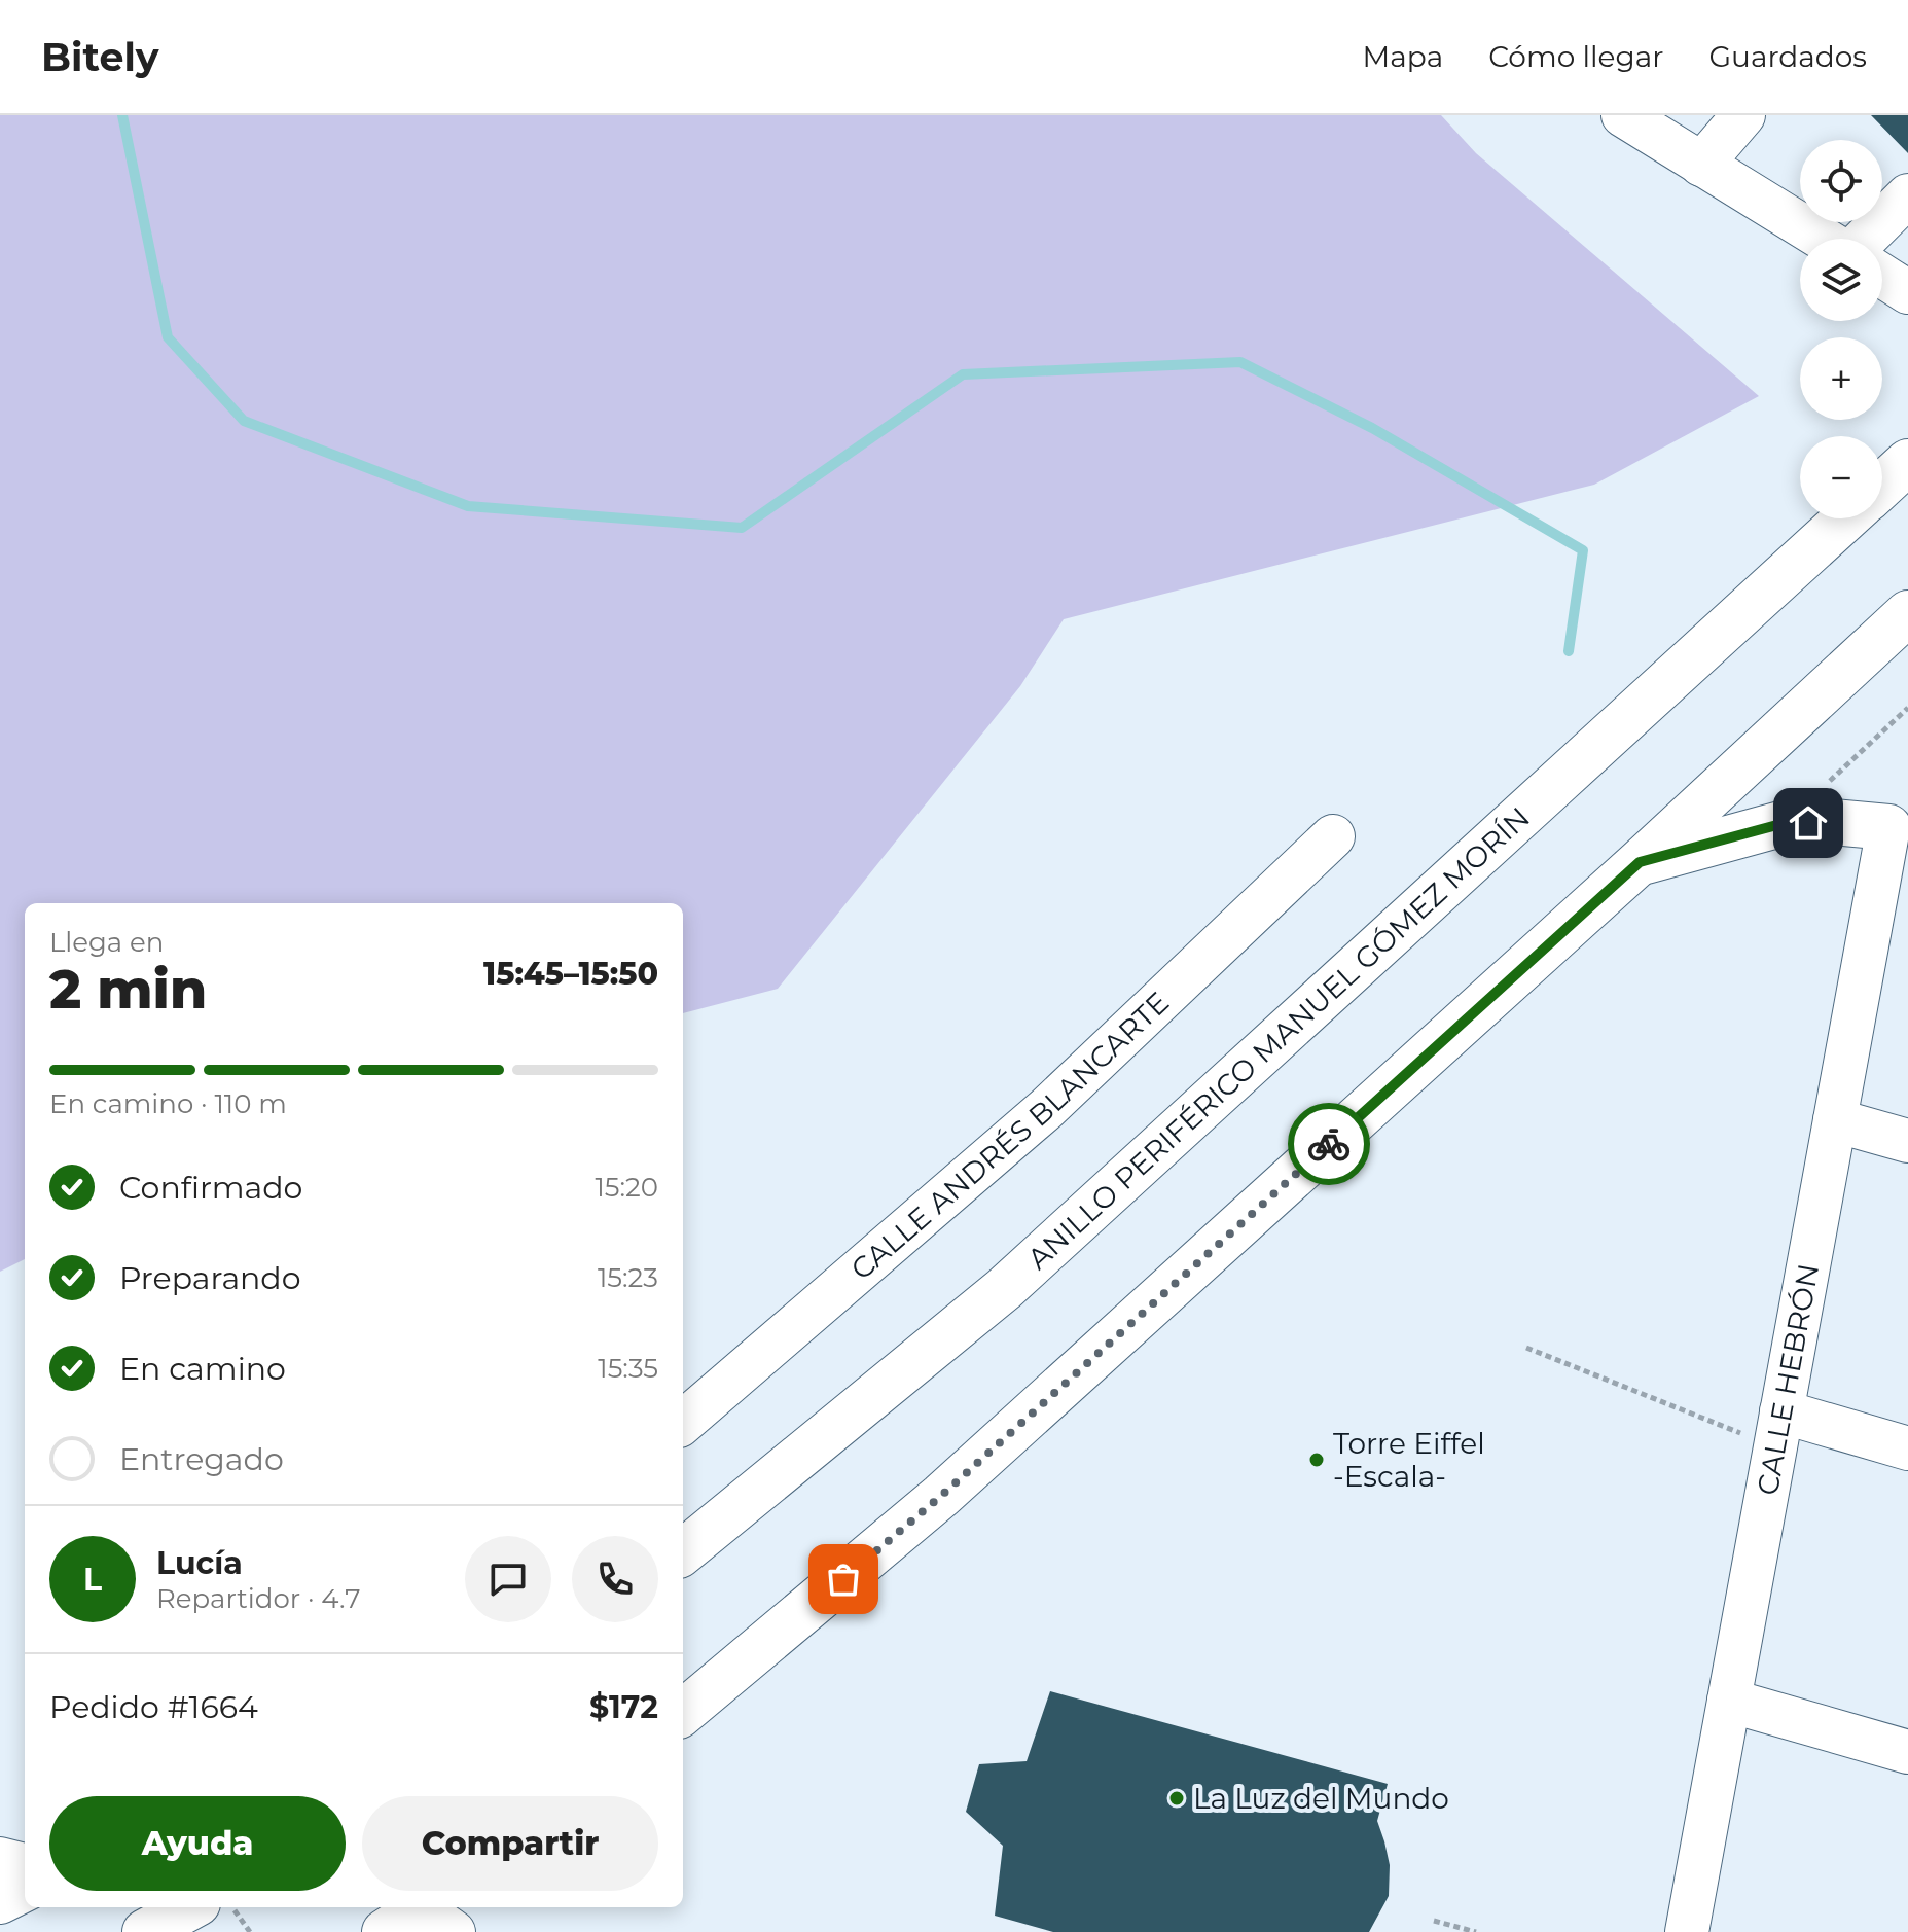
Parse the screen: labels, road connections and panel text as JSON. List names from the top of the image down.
{
  "streets": {
    "highway": ["ANILLO PERIFÉRICO MANUEL GÓMEZ MORÍN"],
    "street": ["CALLE ANDRÉS BLANCARTE", "CALLE HEBRÓN"]
  },
  "places": ["Torre Eiffel -Escala-", "La Luz del Mundo"],
  "page": {
    "header": "Bitely",
    "nav": ["Mapa", "Cómo llegar", "Guardados"],
    "map_buttons": ["+", "−"],
    "heading": ["2 min", "Llega en", "15:45–15:50"],
    "panel": [
      "Lucía",
      "Repartidor · 4.7",
      "Pedido #1664",
      "$172"
    ],
    "bar": "En camino · 110 m",
    "list": [
      ["Confirmado", "15:20"],
      ["Preparando", "15:23"],
      ["En camino", "15:35"],
      "Entregado"
    ],
    "round": "L",
    "buttons": ["Ayuda", "Compartir"]
  }
}
